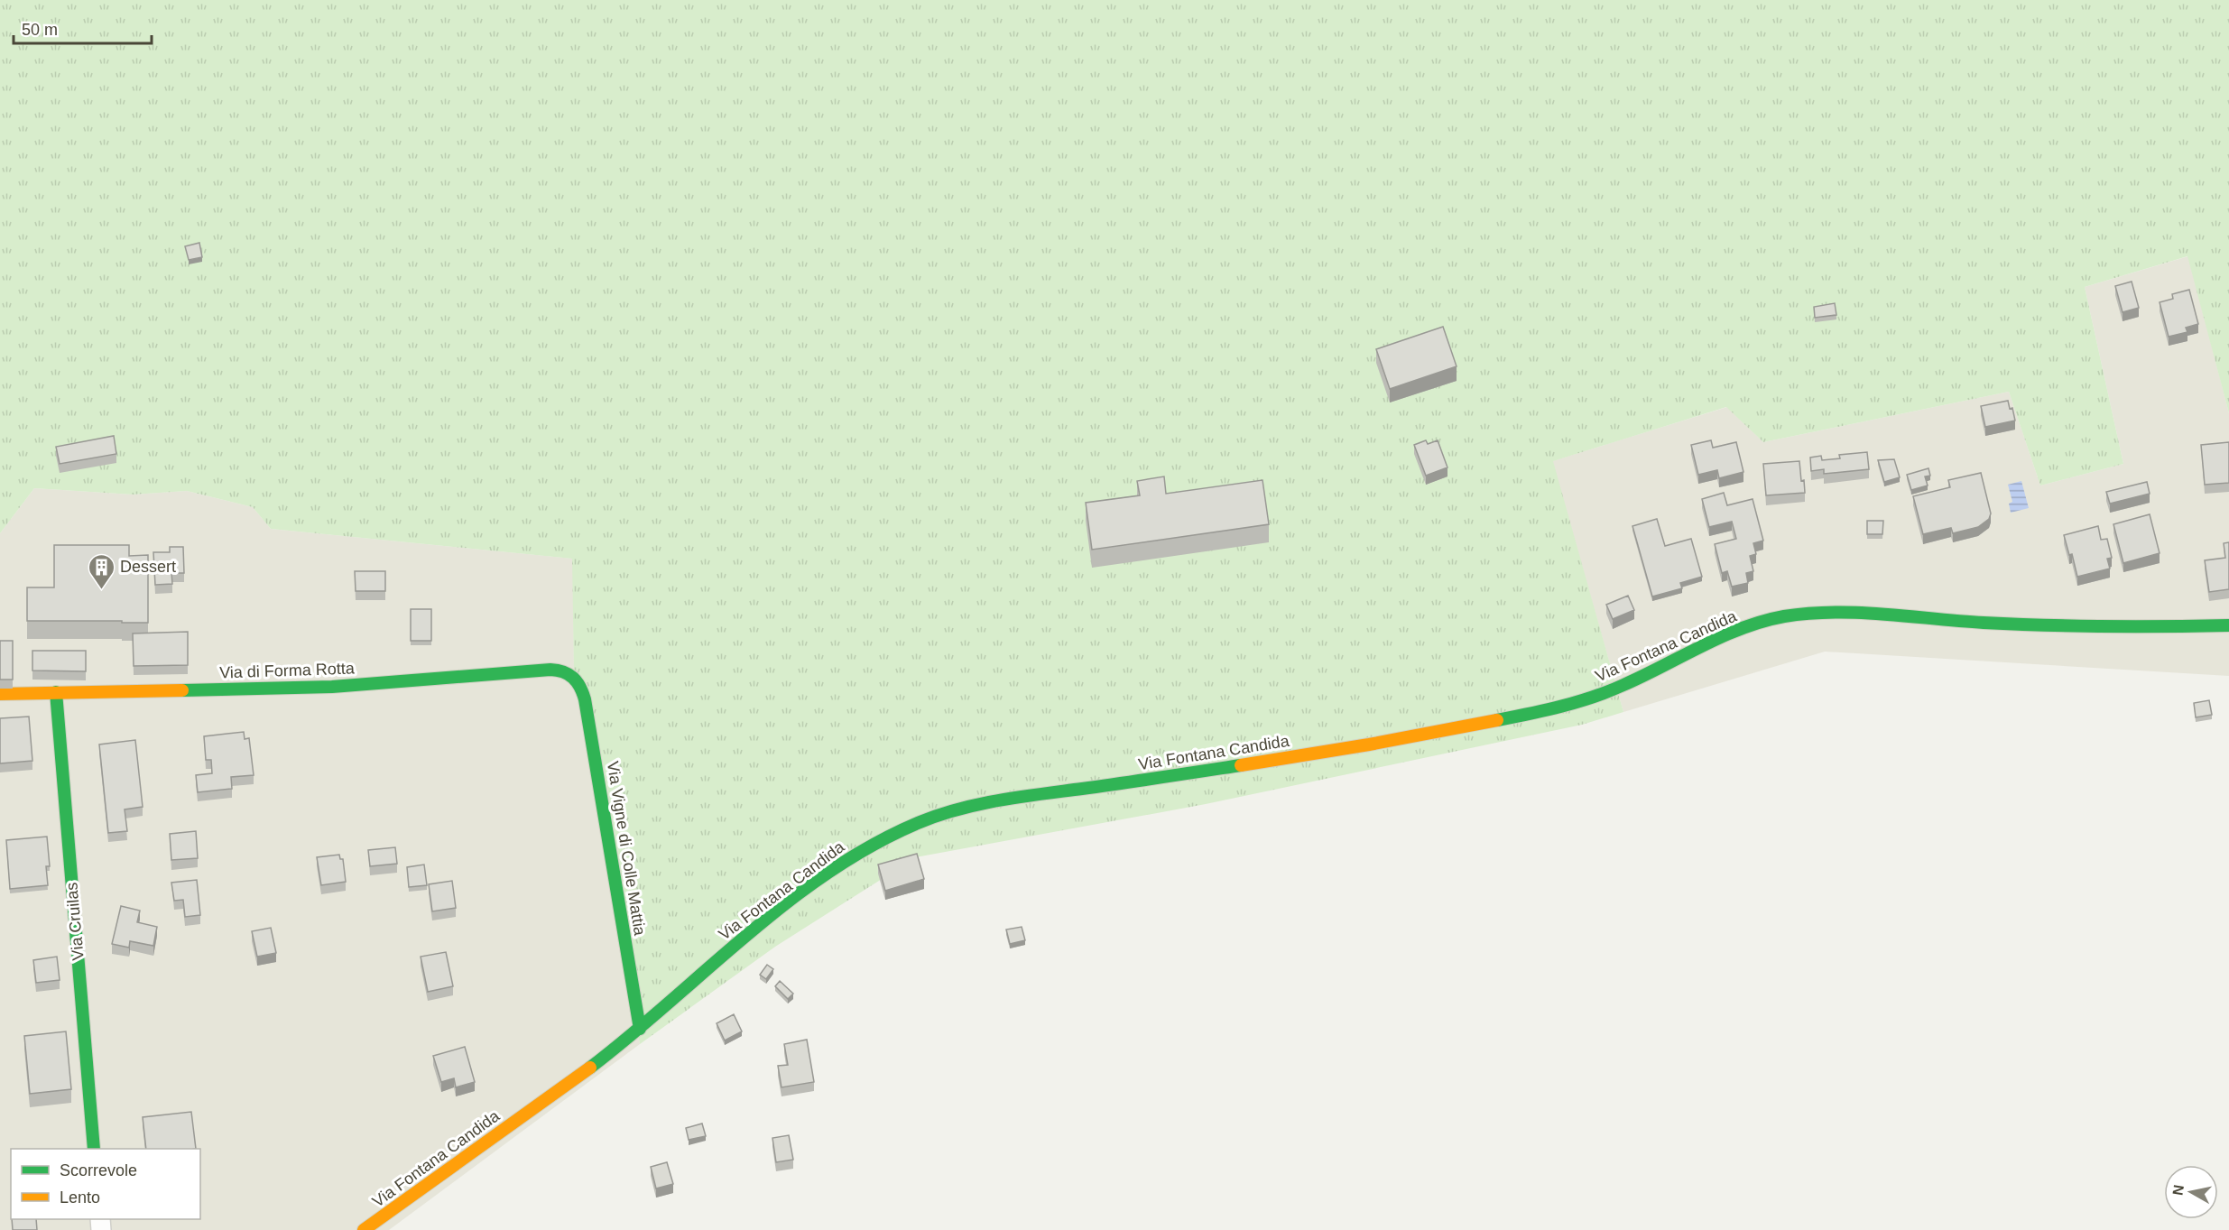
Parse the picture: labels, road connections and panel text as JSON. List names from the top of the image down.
{
  "streets": {
    "main road": [
      "Via Fontana Candida",
      "Via di Forma Rotta",
      "Via Vigne di Colle Mattia",
      "Via Cruilas"
    ]
  },
  "crossings": [
    ["Via Fontana Candida", "Via Vigne di Colle Mattia"],
    ["Via di Forma Rotta", "Via Vigne di Colle Mattia"],
    ["Via di Forma Rotta", "Via Cruilas"]
  ],
  "places": {
    "building": ["Dessert"]
  },
  "legend": ["Scorrevole", "Lento"],
  "scale_bar": "50 m",
  "north": "left"
}
